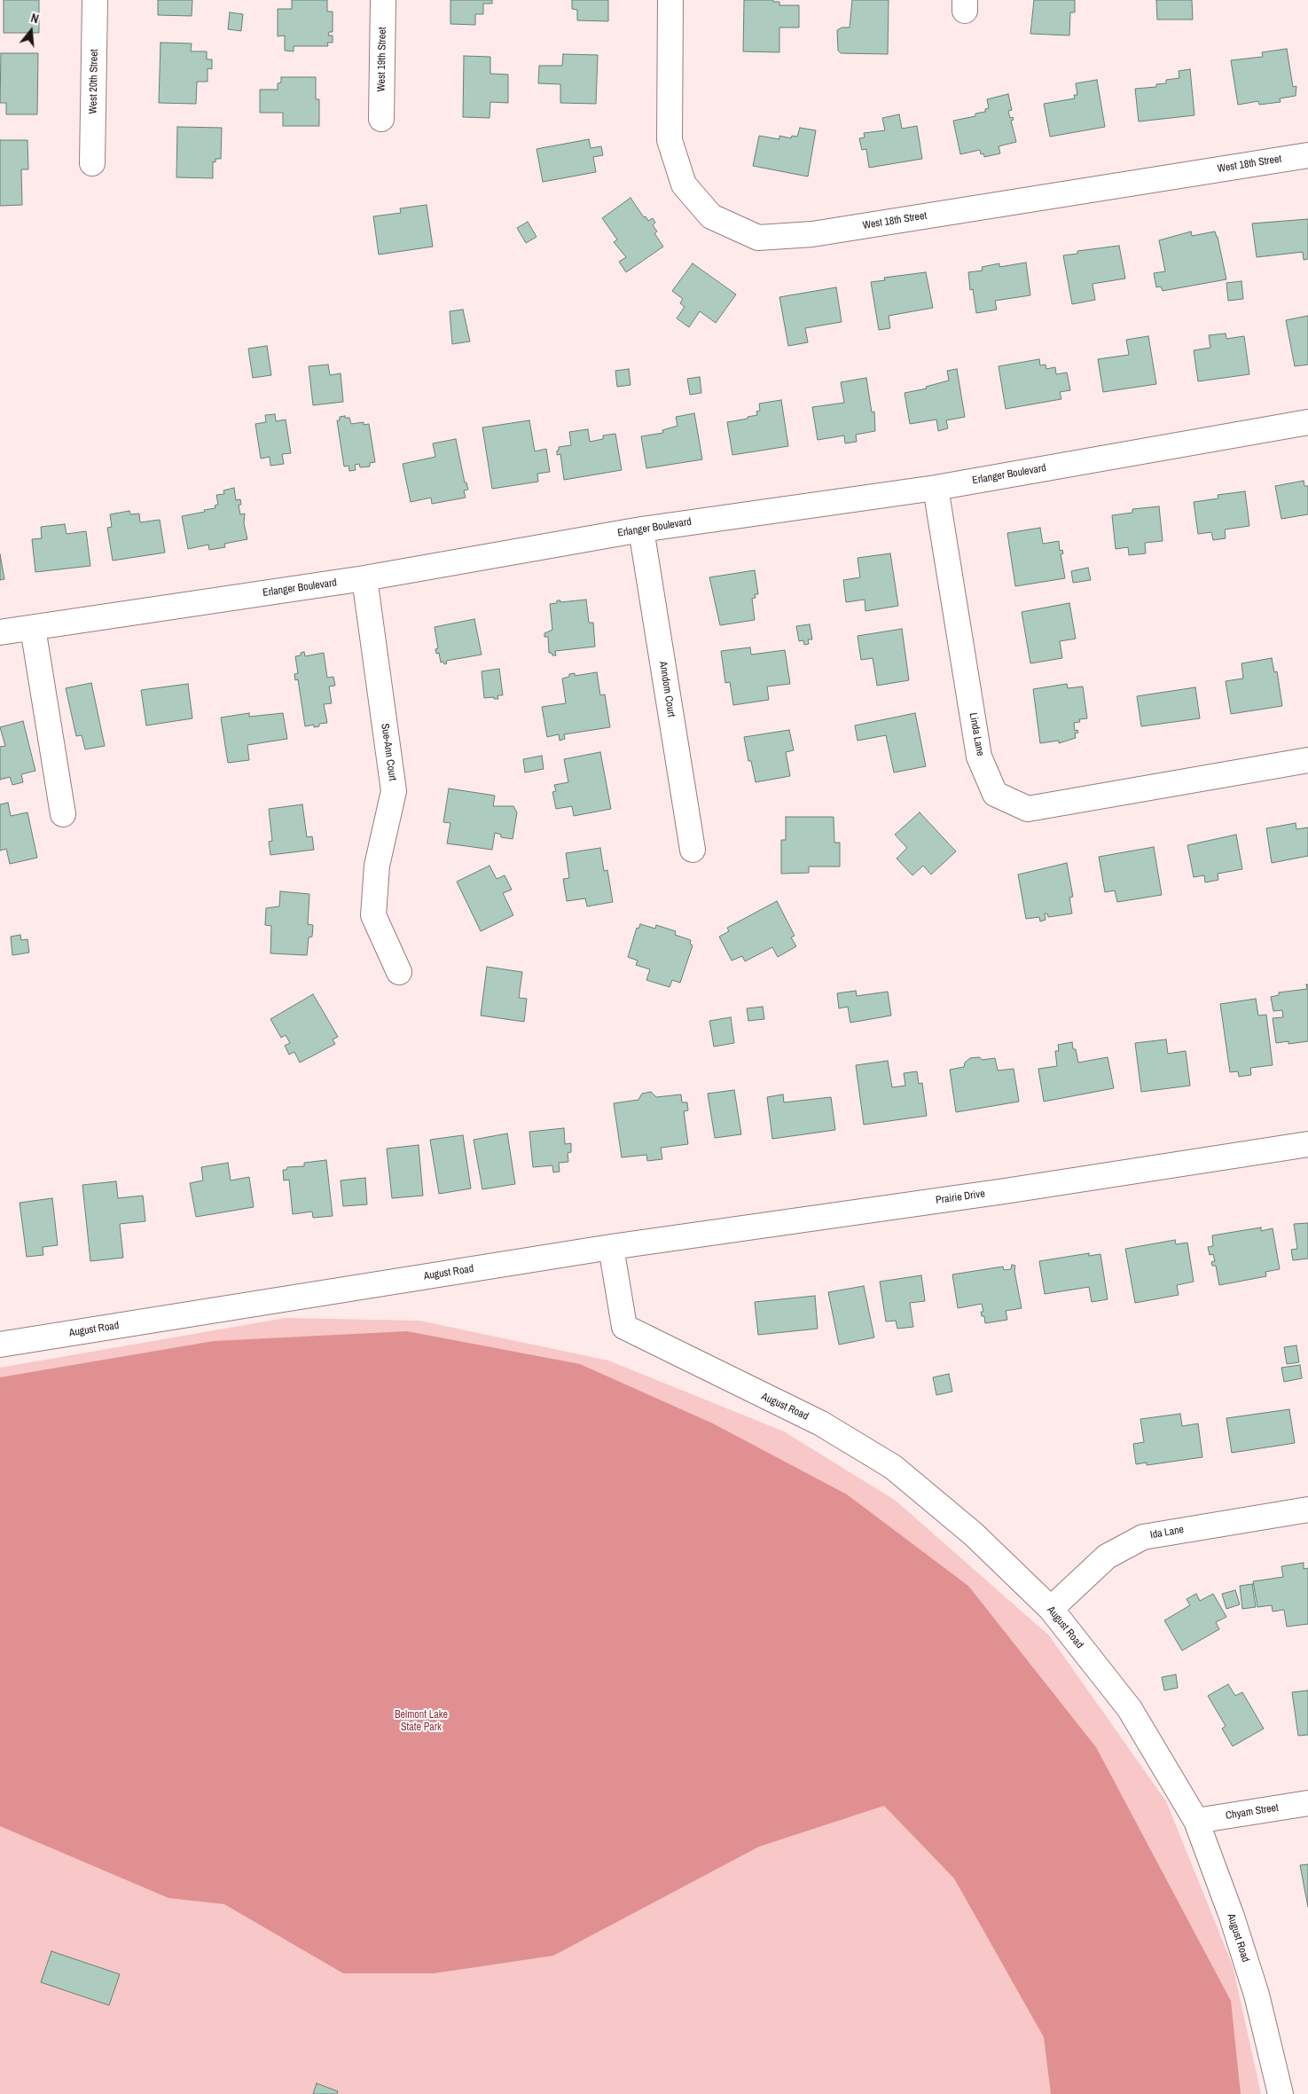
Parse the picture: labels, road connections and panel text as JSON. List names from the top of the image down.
{
  "streets": {
    "street": [
      "West 19th Street",
      "West 20th Street",
      "West 18th Street",
      "Erlanger Boulevard",
      "Anndom Court",
      "Linda Lane",
      "Sue-Ann Court",
      "Prairie Drive",
      "August Road",
      "Ida Lane",
      "Chyam Street"
    ]
  },
  "crossings": [
    ["Erlanger Boulevard", "Anndom Court"],
    ["Erlanger Boulevard", "Linda Lane"],
    ["Erlanger Boulevard", "Sue-Ann Court"],
    ["Prairie Drive", "August Road"],
    ["August Road", "Ida Lane"],
    ["August Road", "Chyam Street"]
  ],
  "parks": ["Belmont Lake State Park"],
  "north": "top"
}
